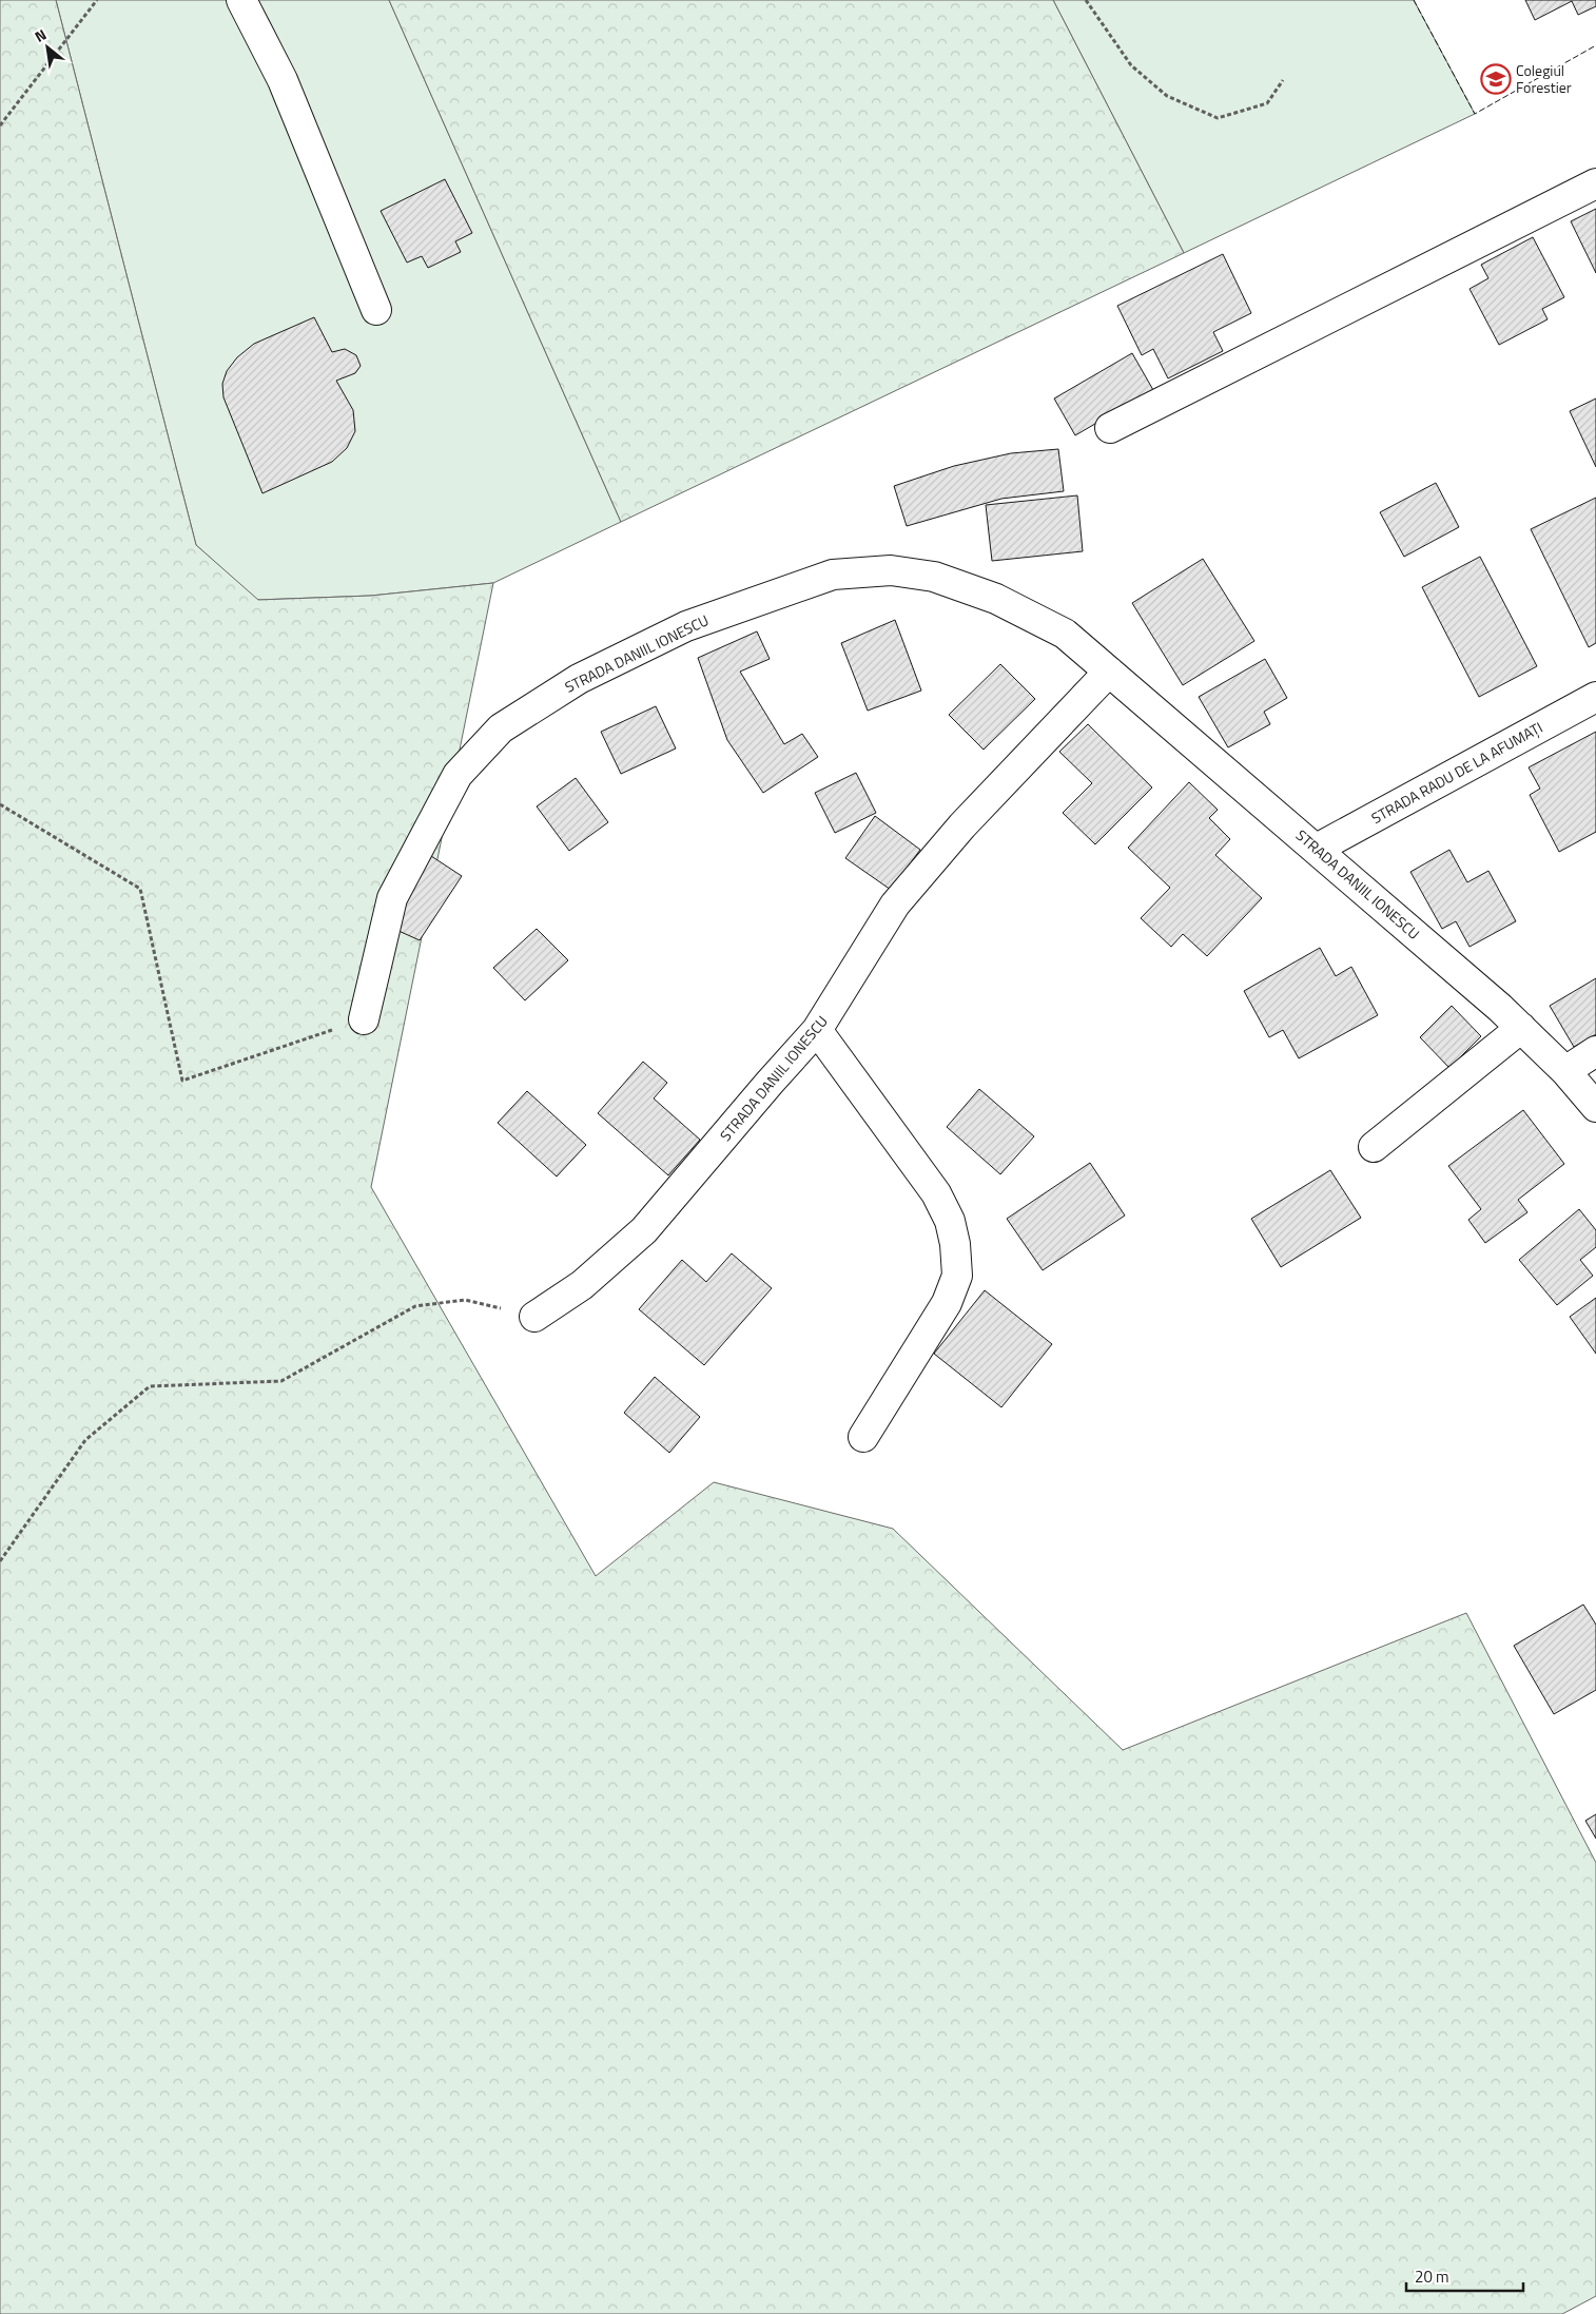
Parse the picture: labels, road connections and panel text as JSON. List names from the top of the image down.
{
  "streets": {
    "street": ["STRADA DANIIL IONESCU", "STRADA RADU DE LA AFUMAȚI"]
  },
  "crossings": [
    ["STRADA DANIIL IONESCU", "STRADA RADU DE LA AFUMAȚI"]
  ],
  "places": {
    "school or university": ["Colegiul Forestier"]
  },
  "scale_bar": "20 m",
  "north": "top left"
}
